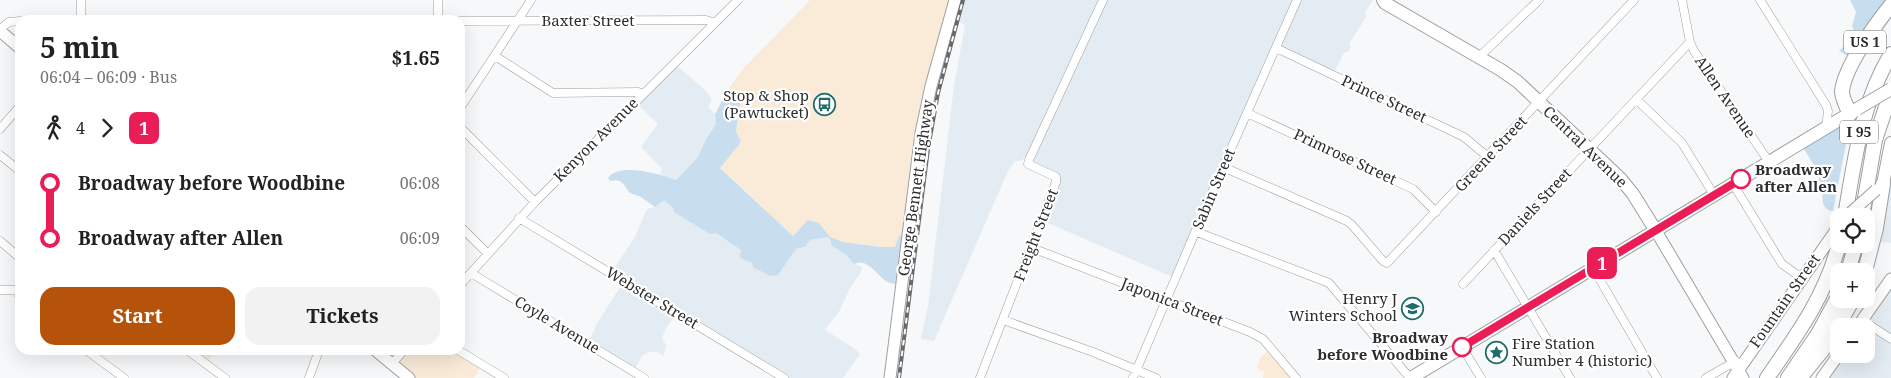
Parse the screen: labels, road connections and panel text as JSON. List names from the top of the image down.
{
  "streets": {
    "highway": ["US 1", "I 95"],
    "main road": ["Central Avenue", "George Bennett Highway", "Fountain Street"],
    "street": [
      "Baxter Street",
      "Allen Avenue",
      "Prince Street",
      "Kenyon Avenue",
      "Greene Street",
      "Primrose Street",
      "Sabin Street",
      "Daniels Street",
      "Freight Street",
      "Webster Street",
      "Japonica Street",
      "Coyle Avenue"
    ]
  },
  "crossings": [
    ["Baxter Street", "Kenyon Avenue"],
    ["Allen Avenue", "Daniels Street"],
    ["Prince Street", "Greene Street"],
    ["Prince Street", "Sabin Street"],
    ["Kenyon Avenue", "Webster Street"],
    ["Kenyon Avenue", "Coyle Avenue"],
    ["Central Avenue", "Greene Street"],
    ["Central Avenue", "Daniels Street"],
    ["Central Avenue", "Fountain Street"],
    ["Greene Street", "Primrose Street"],
    ["Greene Street", "Sabin Street"],
    ["Primrose Street", "Sabin Street"],
    ["Sabin Street", "Japonica Street"],
    ["Freight Street", "Japonica Street"]
  ],
  "places": {
    "bus stop": ["Stop & Shop (Pawtucket)"],
    "other": ["Broadway after Allen", "Broadway before Woodbine"],
    "school or university": ["Henry J Winters School"],
    "place": ["Fire Station Number 4 (historic)"]
  },
  "lines": ["bus line 1"],
  "page": {
    "on_map": "1",
    "heading": ["5 min", "06:04 – 06:09 · Bus", "$1.65"],
    "legs": ["4", "1"],
    "list": [
      {
        "name": "Broadway before Woodbine",
        "value": "06:08"
      },
      {
        "name": "Broadway after Allen",
        "value": "06:09"
      }
    ],
    "map_buttons": ["+", "−"],
    "buttons": ["Start", "Tickets"]
  }
}
